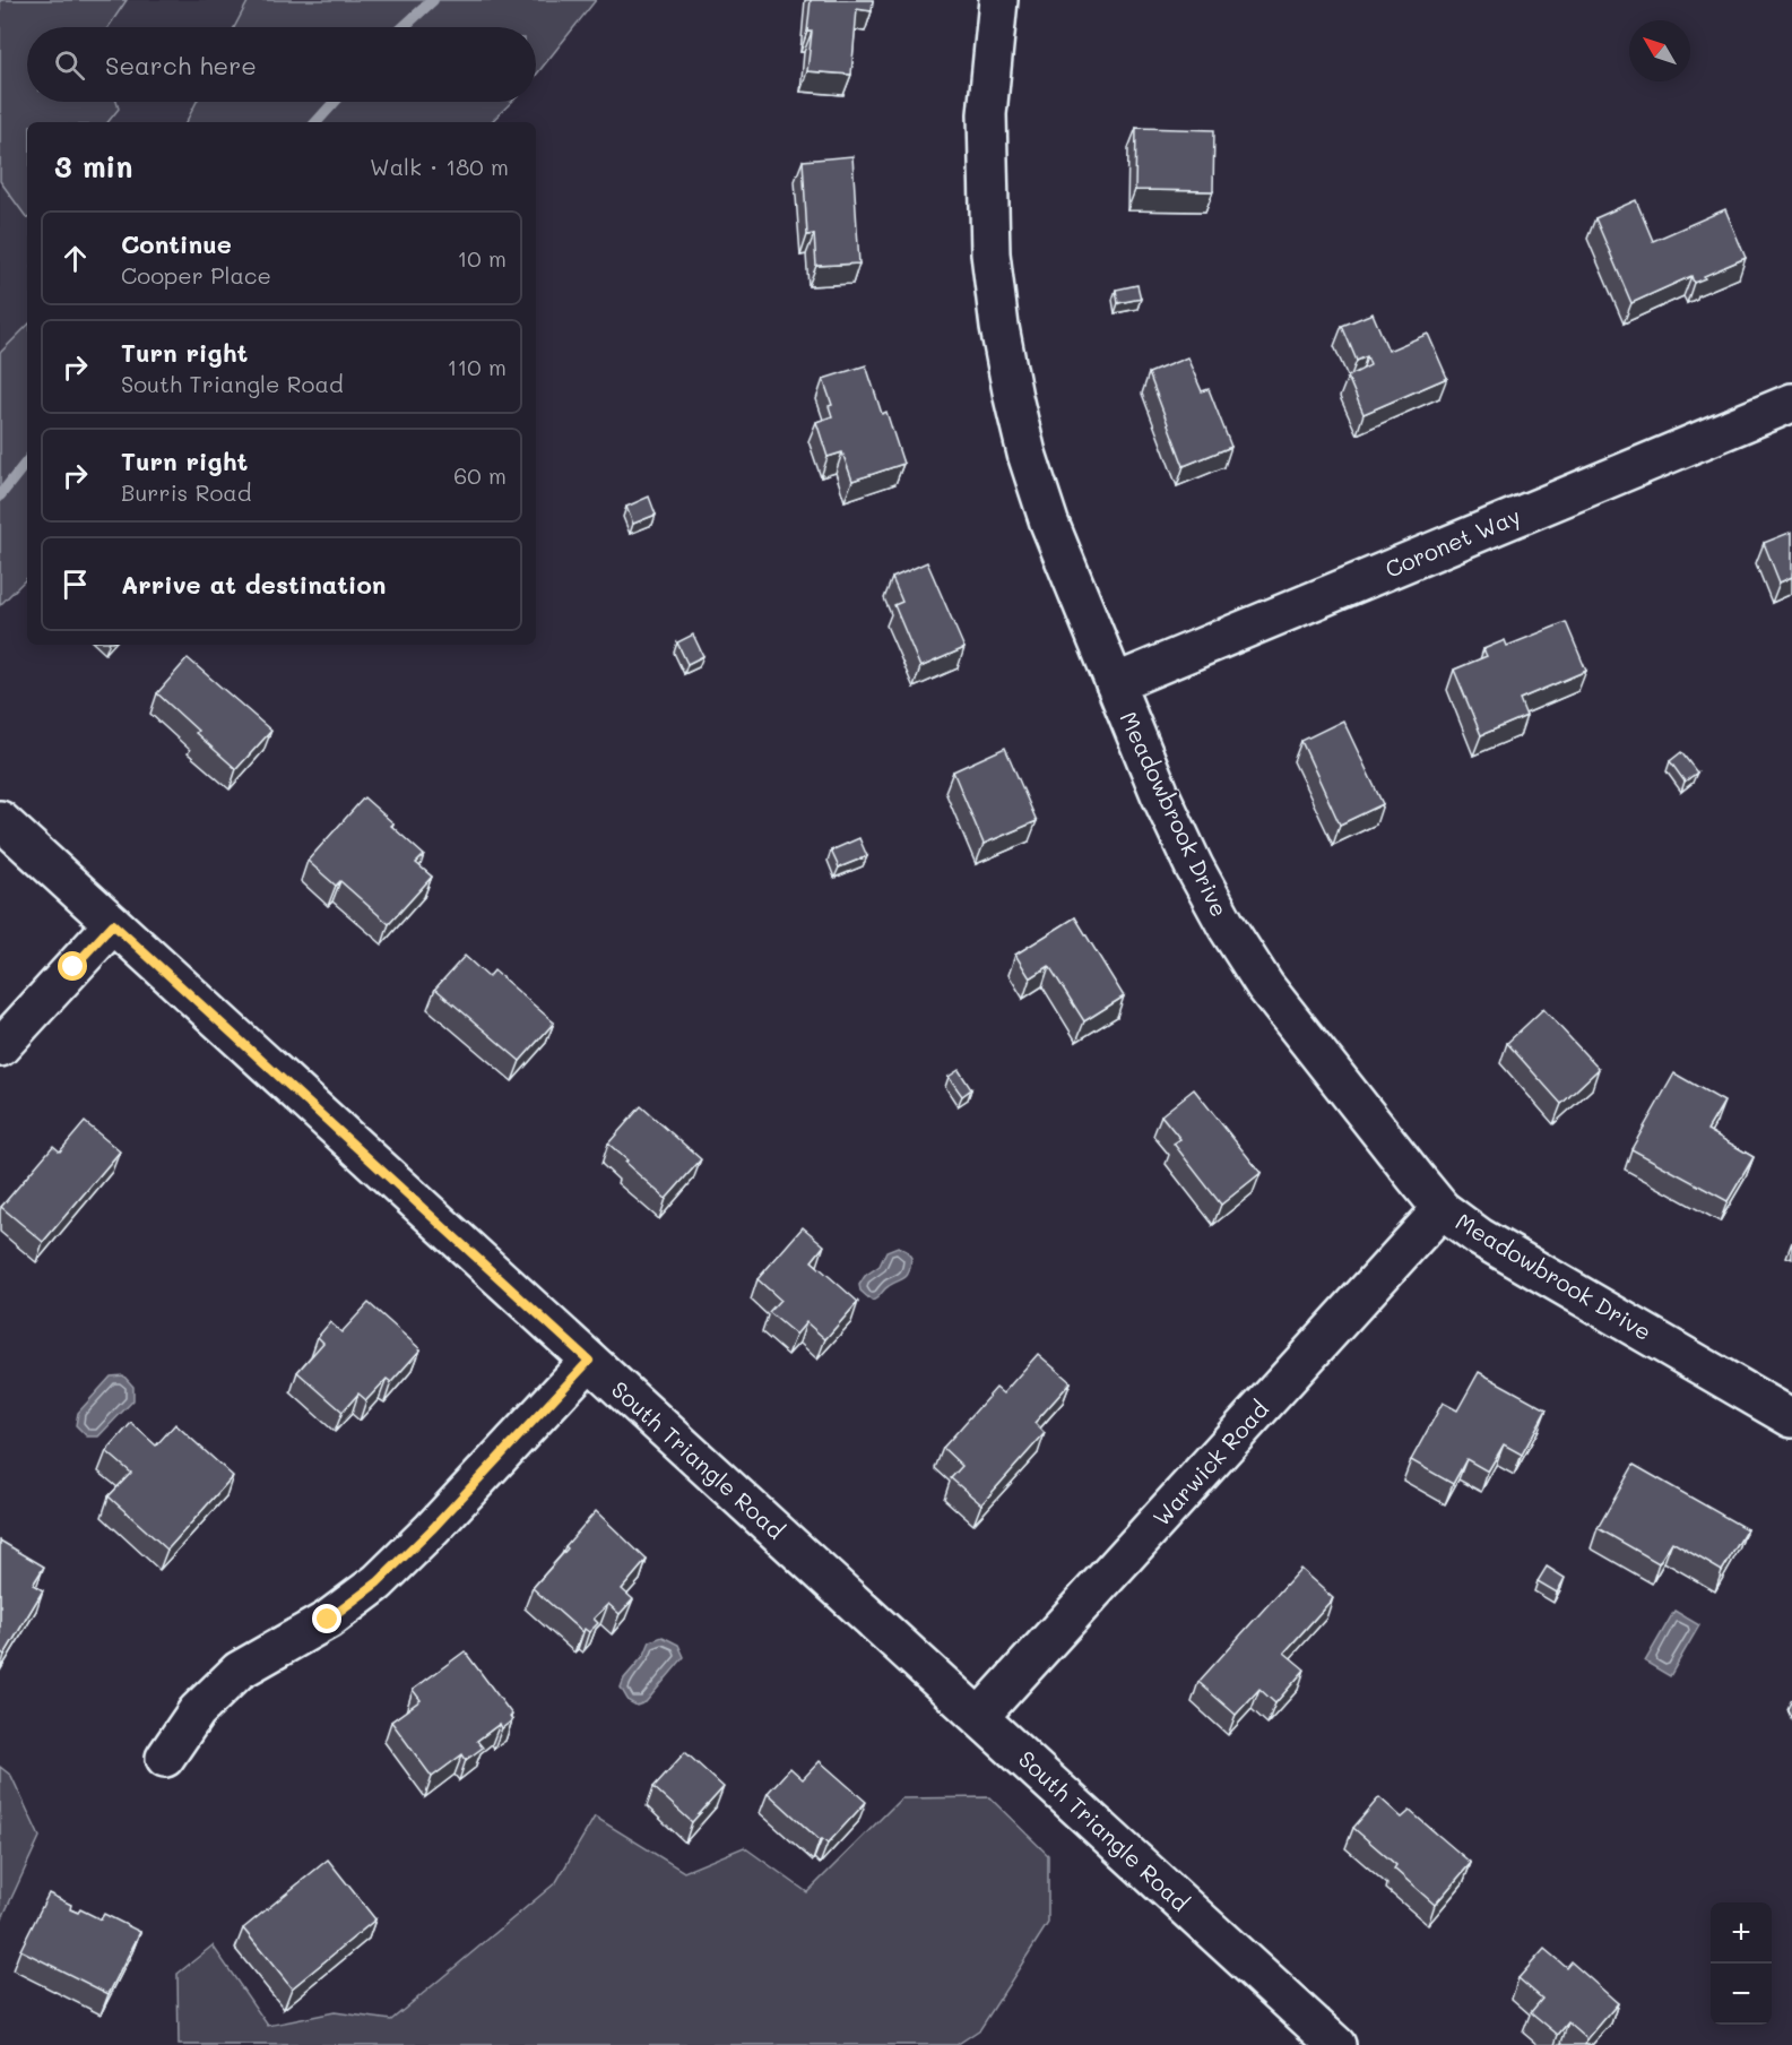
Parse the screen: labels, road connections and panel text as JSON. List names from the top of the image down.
{
  "streets": {
    "street": [
      "Coronet Way",
      "Meadowbrook Drive",
      "South Triangle Road",
      "Warwick Road"
    ]
  },
  "crossings": [
    ["Coronet Way", "Meadowbrook Drive"],
    ["Meadowbrook Drive", "Warwick Road"],
    ["South Triangle Road", "Warwick Road"]
  ],
  "north": "top left",
  "page": {
    "search": "Search here",
    "heading": ["3 min", "Walk · 180 m"],
    "list": [
      ["Continue", "Cooper Place", "10 m"],
      ["Turn right", "South Triangle Road", "110 m"],
      ["Turn right", "Burris Road", "60 m"],
      "Arrive at destination"
    ],
    "map_buttons": ["+", "−"]
  }
}
